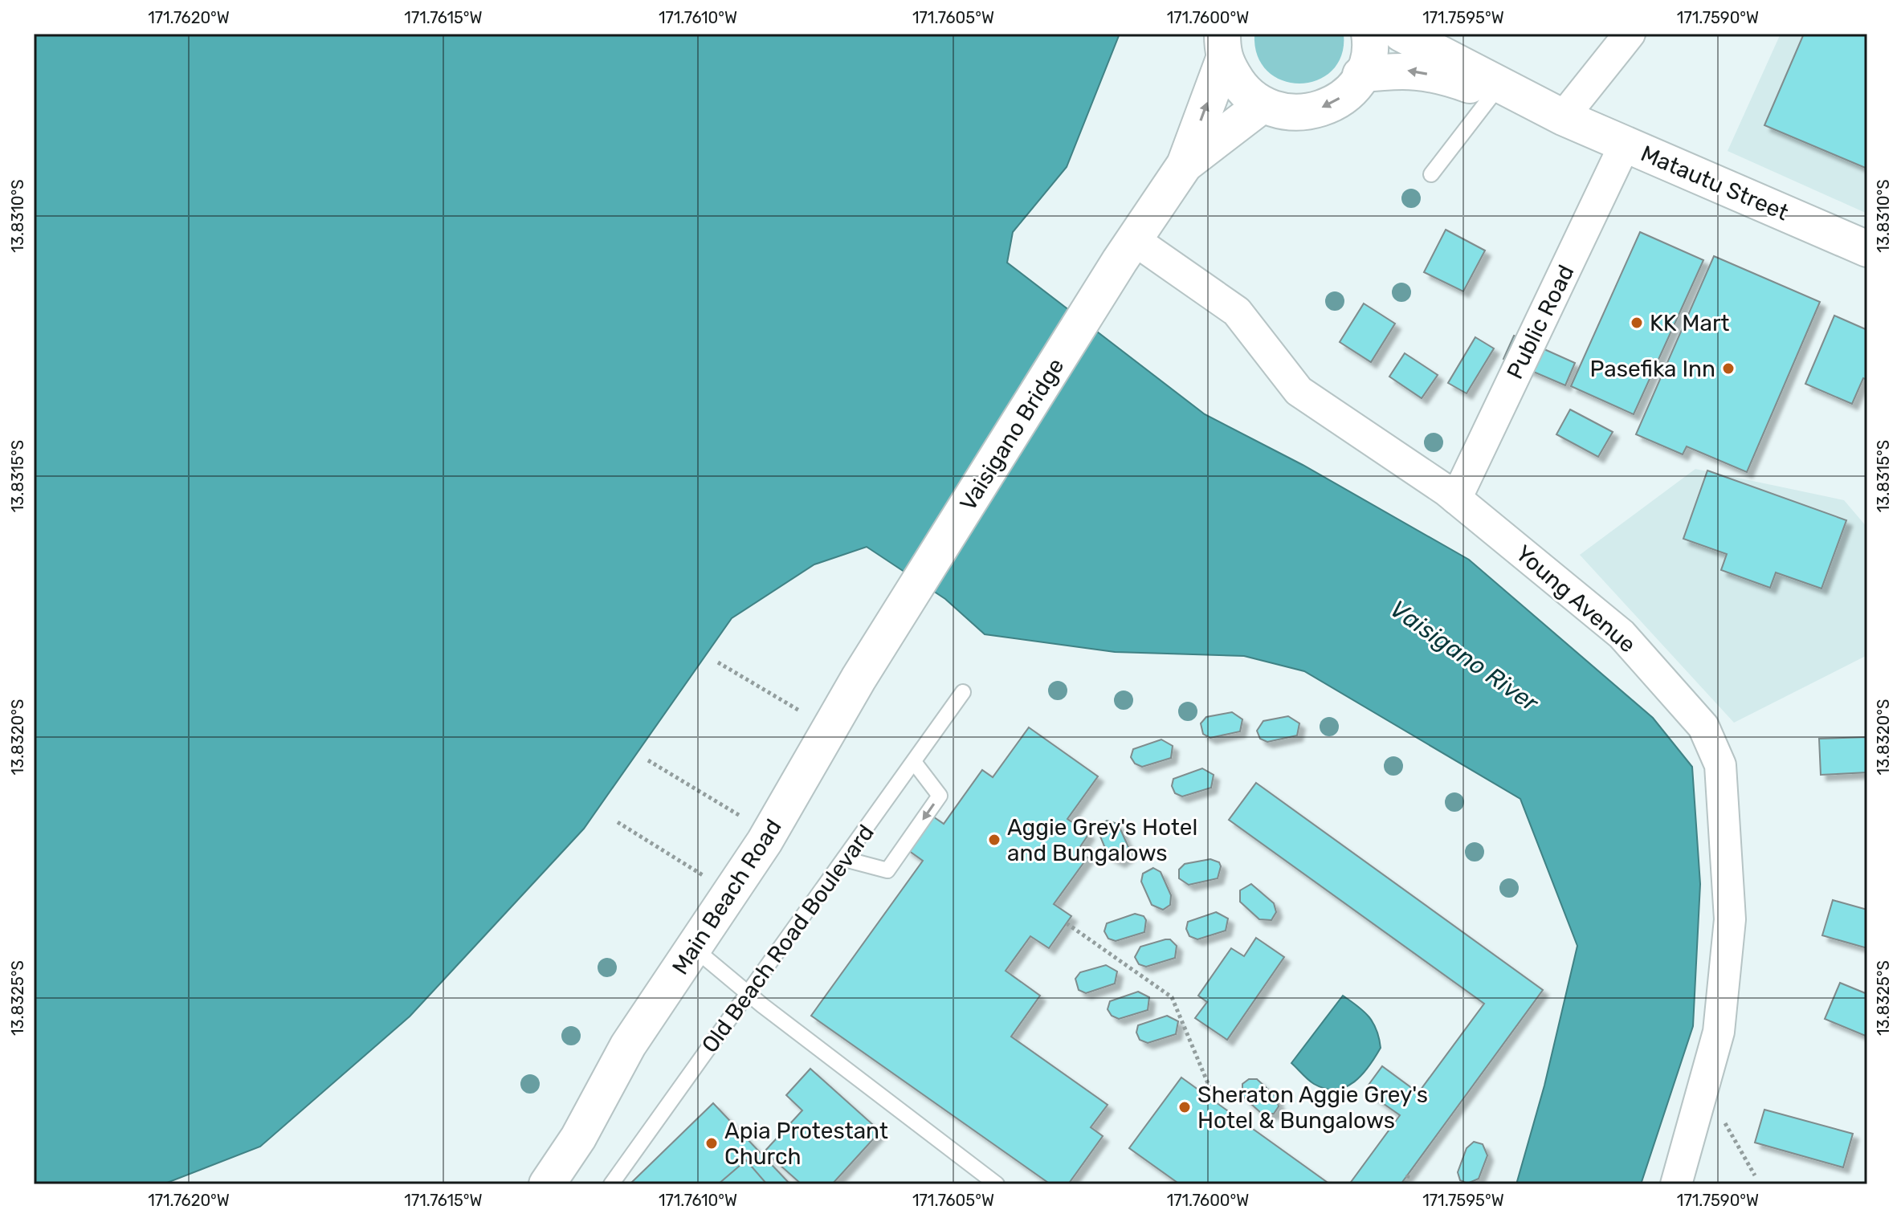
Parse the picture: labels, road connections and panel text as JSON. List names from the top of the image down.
{
  "streets": {
    "main road": ["Matautu Street", "Vaisigano Bridge", "Main Beach Road"],
    "street": ["Public Road", "Young Avenue"],
    "lane": ["Old Beach Road Boulevard"]
  },
  "crossings": [
    ["Matautu Street", "Public Road"],
    ["Public Road", "Young Avenue"],
    ["Vaisigano Bridge", "Young Avenue"],
    ["Vaisigano Bridge", "Main Beach Road"]
  ],
  "water": ["Vaisigano River"],
  "places": [
    "KK Mart",
    "Pasefika Inn",
    "Aggie Grey's Hotel and Bungalows",
    "Sheraton Aggie Grey's Hotel & Bungalows",
    "Apia Protestant Church"
  ],
  "coordinates": [
    "171.7620°W",
    "171.7615°W",
    "171.7610°W",
    "171.7605°W",
    "171.7600°W",
    "171.7595°W",
    "171.7590°W",
    "13.8310°S",
    "13.8315°S",
    "13.8320°S",
    "13.8325°S"
  ]
}
